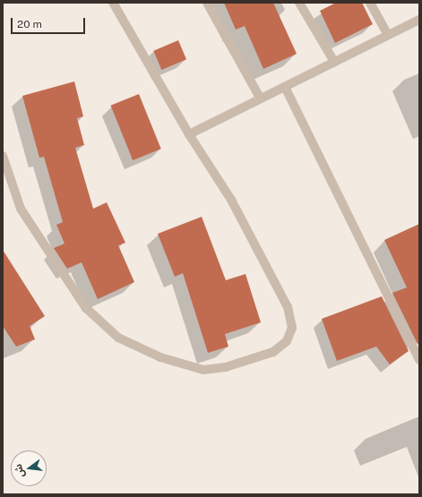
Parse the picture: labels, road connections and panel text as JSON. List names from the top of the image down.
{
  "scale_bar": "20 m",
  "north": "left"
}
